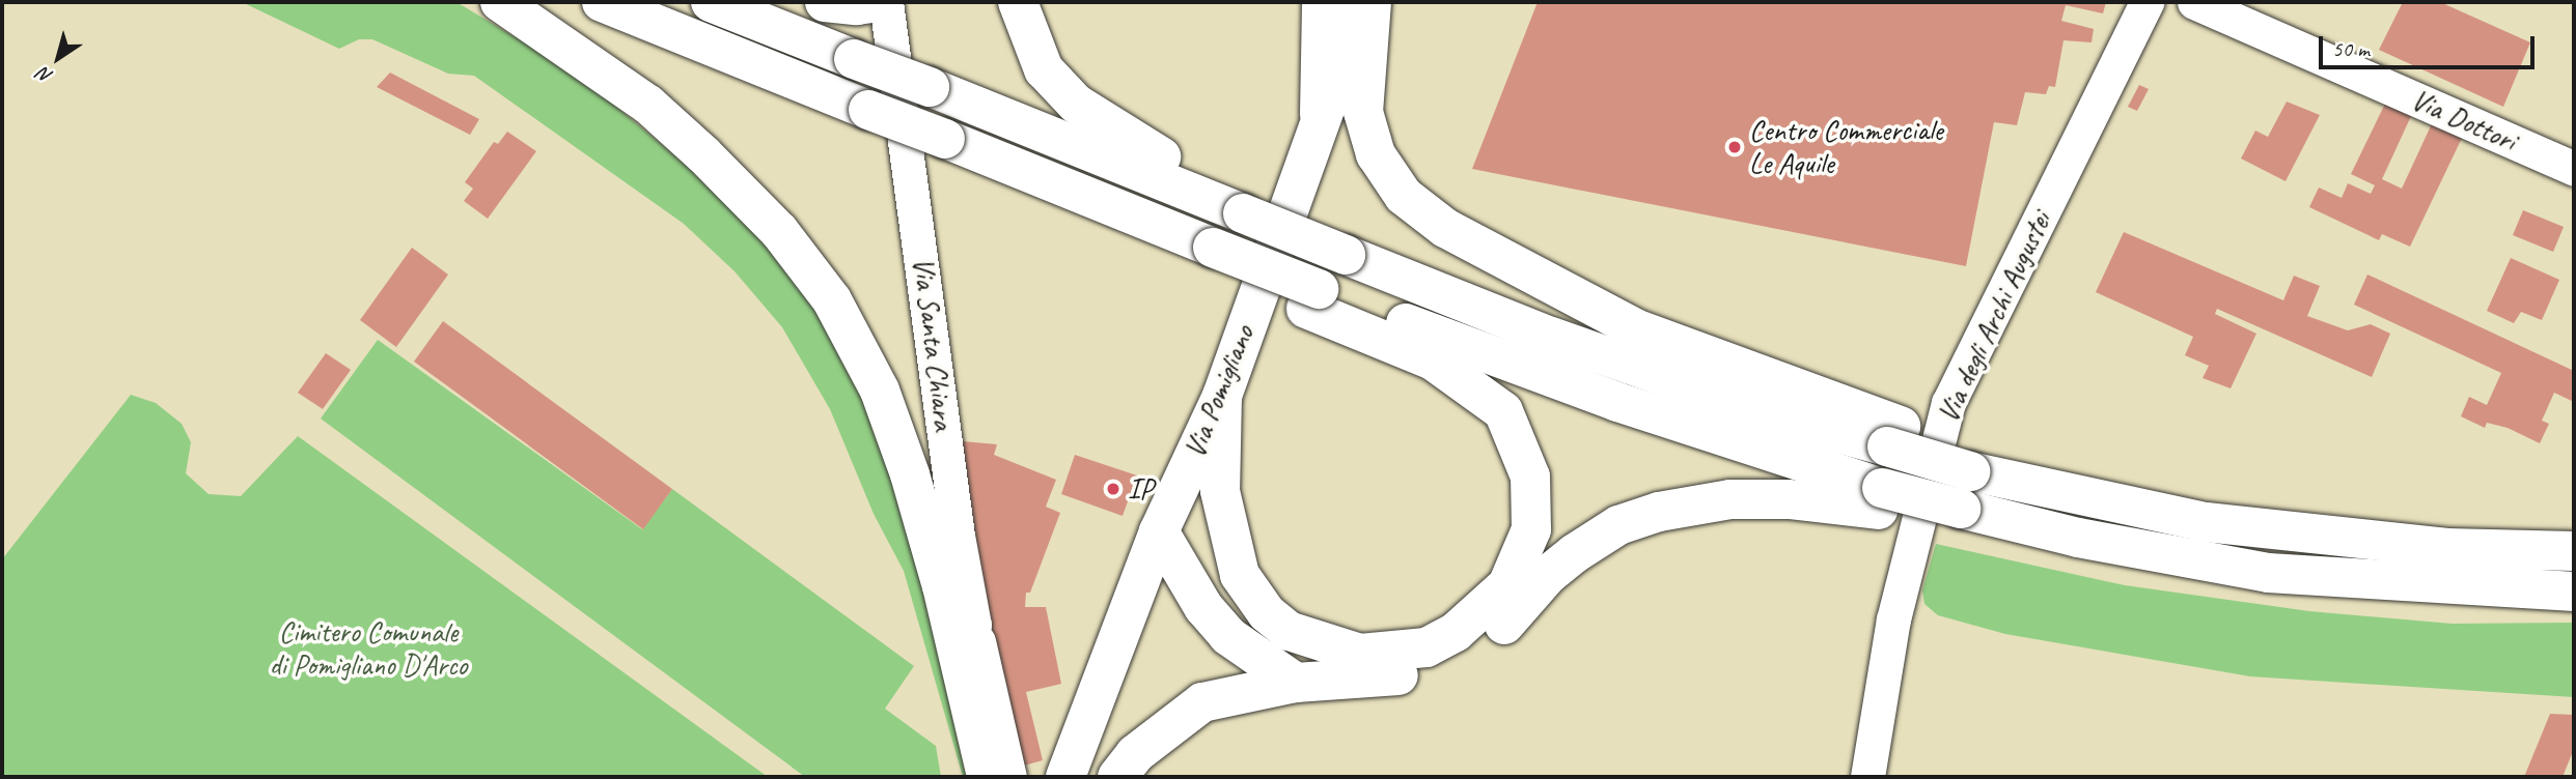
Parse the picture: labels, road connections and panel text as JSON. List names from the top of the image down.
{
  "streets": {
    "main road": ["Via Pomigliano"],
    "street": ["Via Dottori", "Via degli Archi Augustei", "Via Santa Chiara"]
  },
  "parks": ["Cimitero Comunale di Pomigliano D'Arco"],
  "places": ["Centro Commerciale Le Aquile", "IP"],
  "scale_bar": "50 m",
  "north": "bottom left"
}
